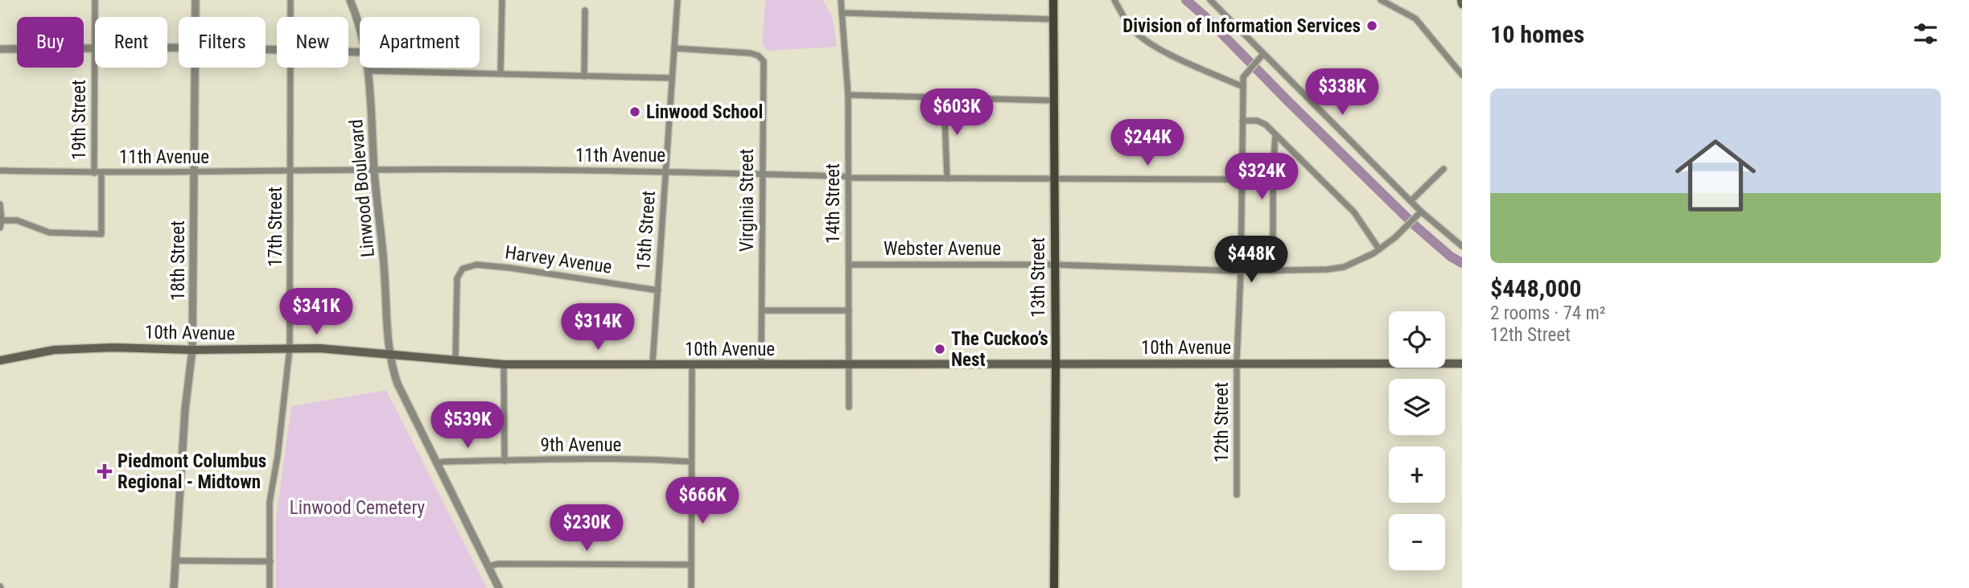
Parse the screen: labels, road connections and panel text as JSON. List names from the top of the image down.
{
  "streets": {
    "main road": ["13th Street", "10th Avenue"],
    "street": [
      "19th Street",
      "11th Avenue",
      "Linwood Boulevard",
      "Virginia Street",
      "14th Street",
      "17th Street",
      "15th Street",
      "Webster Avenue",
      "Harvey Avenue",
      "18th Street",
      "12th Street",
      "9th Avenue"
    ]
  },
  "crossings": [
    ["19th Street", "11th Avenue"],
    ["11th Avenue", "Linwood Boulevard"],
    ["11th Avenue", "Virginia Street"],
    ["11th Avenue", "14th Street"],
    ["11th Avenue", "17th Street"],
    ["11th Avenue", "15th Street"],
    ["11th Avenue", "18th Street"],
    ["11th Avenue", "13th Street"],
    ["11th Avenue", "12th Street"],
    ["Linwood Boulevard", "10th Avenue"],
    ["Linwood Boulevard", "9th Avenue"],
    ["Virginia Street", "15th Street"],
    ["Virginia Street", "10th Avenue"],
    ["14th Street", "Webster Avenue"],
    ["14th Street", "10th Avenue"],
    ["17th Street", "10th Avenue"],
    ["15th Street", "Harvey Avenue"],
    ["15th Street", "10th Avenue"],
    ["Webster Avenue", "13th Street"],
    ["Webster Avenue", "12th Street"],
    ["Harvey Avenue", "10th Avenue"],
    ["18th Street", "10th Avenue"],
    ["13th Street", "10th Avenue"],
    ["10th Avenue", "12th Street"]
  ],
  "parks": ["Linwood Cemetery"],
  "places": {
    "other": ["Division of Information Services", "Linwood School", "The Cuckoo’s Nest"],
    "health": ["Piedmont Columbus Regional - Midtown"]
  },
  "page": {
    "heading": "10 homes",
    "chip": [
      "Buy",
      "Rent",
      "Filters",
      "New",
      "Apartment"
    ],
    "list": [
      {
        "name": "$448,000",
        "note": "2 rooms · 74 m² · 12th Street"
      }
    ],
    "price": [
      "$338K",
      "$603K",
      "$244K",
      "$324K",
      "$448K",
      "$341K",
      "$314K",
      "$539K",
      "$666K",
      "$230K"
    ],
    "map_buttons": ["+", "−"]
  }
}
